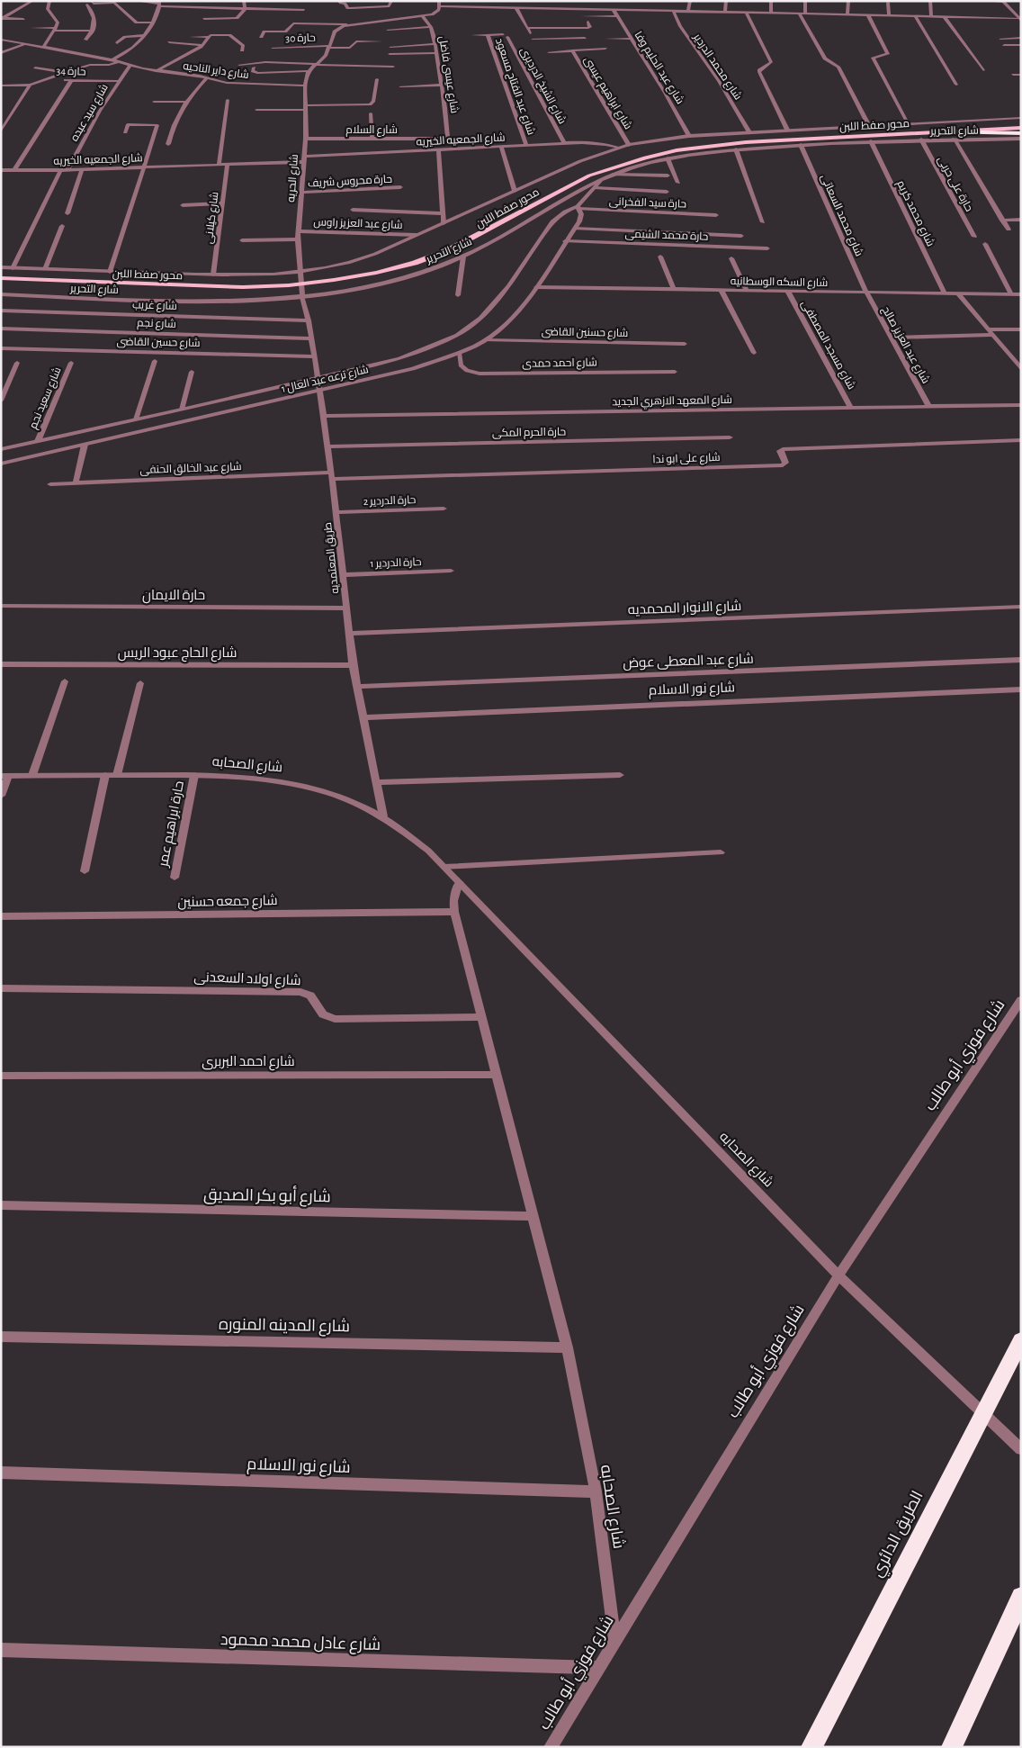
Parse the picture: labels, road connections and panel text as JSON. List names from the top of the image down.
{
  "streets": {
    "highway": ["الطريق الدائري"],
    "main road": ["محور صفط اللبن"],
    "street": [
      "حارة 30",
      "شارع محمد الدردير",
      "شارع عبد الحليم وفا",
      "شارع داير الناحيه",
      "حارة 34",
      "شارع عيسى فاضل",
      "شارع الشيخ الدرديرى",
      "شارع عبد الفتاح مسعود",
      "شارع ابراهيم عيسى",
      "شارع سيد عبده",
      "شارع السلام",
      "شارع التحرير",
      "شارع الجمعيه الخيريه",
      "شارع الحريه",
      "حارة محروس شريف",
      "حارة على حربى",
      "حارة سيد الفخرانى",
      "شارع محمد كريم",
      "شارع محمد السعاتى",
      "شارع كيلانى",
      "شارع عبد العزيز راوس",
      "حارة محمد الشيمى",
      "شارع السكه الوسطانيه",
      "شارع غريب",
      "شارع نجم",
      "شارع حسنين القاضى",
      "شارع حسين القاضى",
      "شارع مسجد المصطفى",
      "شارع عبد العزيز صالح",
      "شارع احمد حمدى",
      "شارع ترعه عبد العال 1",
      "شارع سعيد نجم",
      "شارع المعهد الازهري الجديد",
      "حارة الحرم المكى",
      "شارع على ابو ندا",
      "شارع عبد الخالق الحنفى",
      "حارة الدردير 2",
      "طريق المعتمديه",
      "حارة الدردير 1",
      "حارة الايمان",
      "شارع الانوار المحمديه",
      "شارع الحاج عبود الريس",
      "شارع عبد المعطى عوض",
      "شارع نور الاسلام",
      "شارع الصحابه",
      "حارة ابراهيم عمر",
      "شارع جمعه حسنين",
      "شارع اولاد السعدنى",
      "شارع فوزي أبو طالب",
      "شارع احمد البربرى",
      "شارع أبو بكر الصديق",
      "شارع المدينه المنوره",
      "شارع عادل محمد محمود"
    ]
  },
  "crossings": [
    ["شارع محمد الدردير", "شارع التحرير"],
    ["شارع عبد الحليم وفا", "شارع التحرير"],
    ["شارع داير الناحيه", "شارع سيد عبده"],
    ["شارع داير الناحيه", "شارع الحريه"],
    ["حارة 34", "شارع سيد عبده"],
    ["شارع عيسى فاضل", "شارع السلام"],
    ["شارع الشيخ الدرديرى", "شارع عبد الفتاح مسعود"],
    ["شارع الشيخ الدرديرى", "شارع الجمعيه الخيريه"],
    ["شارع عبد الفتاح مسعود", "شارع الجمعيه الخيريه"],
    ["شارع ابراهيم عيسى", "شارع التحرير"],
    ["شارع سيد عبده", "شارع الجمعيه الخيريه"],
    ["شارع السلام", "شارع الجمعيه الخيريه"],
    ["شارع السلام", "شارع الحريه"],
    ["شارع التحرير", "شارع الجمعيه الخيريه"],
    ["شارع التحرير", "شارع الحريه"],
    ["شارع التحرير", "حارة على حربى"],
    ["شارع التحرير", "شارع محمد كريم"],
    ["شارع التحرير", "شارع محمد السعاتى"],
    ["شارع التحرير", "شارع كيلانى"],
    ["شارع التحرير", "شارع عبد العزيز راوس"],
    ["شارع التحرير", "شارع ترعه عبد العال 1"],
    ["شارع التحرير", "طريق المعتمديه"],
    ["شارع الجمعيه الخيريه", "شارع الحريه"],
    ["شارع الجمعيه الخيريه", "شارع كيلانى"],
    ["شارع الحريه", "حارة محروس شريف"],
    ["شارع الحريه", "شارع عبد العزيز راوس"],
    ["شارع الحريه", "طريق المعتمديه"],
    ["حارة سيد الفخرانى", "شارع ترعه عبد العال 1"],
    ["شارع محمد كريم", "شارع السكه الوسطانيه"],
    ["شارع محمد السعاتى", "شارع السكه الوسطانيه"],
    ["شارع محمد السعاتى", "شارع عبد العزيز صالح"],
    ["حارة محمد الشيمى", "شارع ترعه عبد العال 1"],
    ["شارع السكه الوسطانيه", "شارع مسجد المصطفى"],
    ["شارع السكه الوسطانيه", "شارع عبد العزيز صالح"],
    ["شارع السكه الوسطانيه", "شارع ترعه عبد العال 1"],
    ["شارع غريب", "طريق المعتمديه"],
    ["شارع نجم", "طريق المعتمديه"],
    ["شارع حسنين القاضى", "شارع ترعه عبد العال 1"],
    ["شارع حسين القاضى", "طريق المعتمديه"],
    ["شارع مسجد المصطفى", "شارع المعهد الازهري الجديد"],
    ["شارع عبد العزيز صالح", "شارع المعهد الازهري الجديد"],
    ["شارع احمد حمدى", "شارع ترعه عبد العال 1"],
    ["شارع ترعه عبد العال 1", "شارع سعيد نجم"],
    ["شارع ترعه عبد العال 1", "طريق المعتمديه"],
    ["شارع المعهد الازهري الجديد", "طريق المعتمديه"],
    ["حارة الحرم المكى", "طريق المعتمديه"],
    ["شارع على ابو ندا", "شارع عبد الخالق الحنفى"],
    ["شارع على ابو ندا", "طريق المعتمديه"],
    ["شارع عبد الخالق الحنفى", "طريق المعتمديه"],
    ["حارة الدردير 2", "طريق المعتمديه"],
    ["طريق المعتمديه", "حارة الدردير 1"],
    ["طريق المعتمديه", "حارة الايمان"],
    ["طريق المعتمديه", "شارع الانوار المحمديه"],
    ["طريق المعتمديه", "شارع الحاج عبود الريس"],
    ["طريق المعتمديه", "شارع عبد المعطى عوض"],
    ["طريق المعتمديه", "شارع نور الاسلام"],
    ["طريق المعتمديه", "شارع الصحابه"],
    ["شارع نور الاسلام", "شارع الصحابه"],
    ["شارع الصحابه", "حارة ابراهيم عمر"],
    ["شارع الصحابه", "شارع جمعه حسنين"],
    ["شارع الصحابه", "شارع اولاد السعدنى"],
    ["شارع الصحابه", "شارع فوزي أبو طالب"],
    ["شارع الصحابه", "شارع احمد البربرى"],
    ["شارع الصحابه", "شارع أبو بكر الصديق"],
    ["شارع الصحابه", "شارع المدينه المنوره"],
    ["شارع فوزي أبو طالب", "شارع عادل محمد محمود"]
  ]
}
